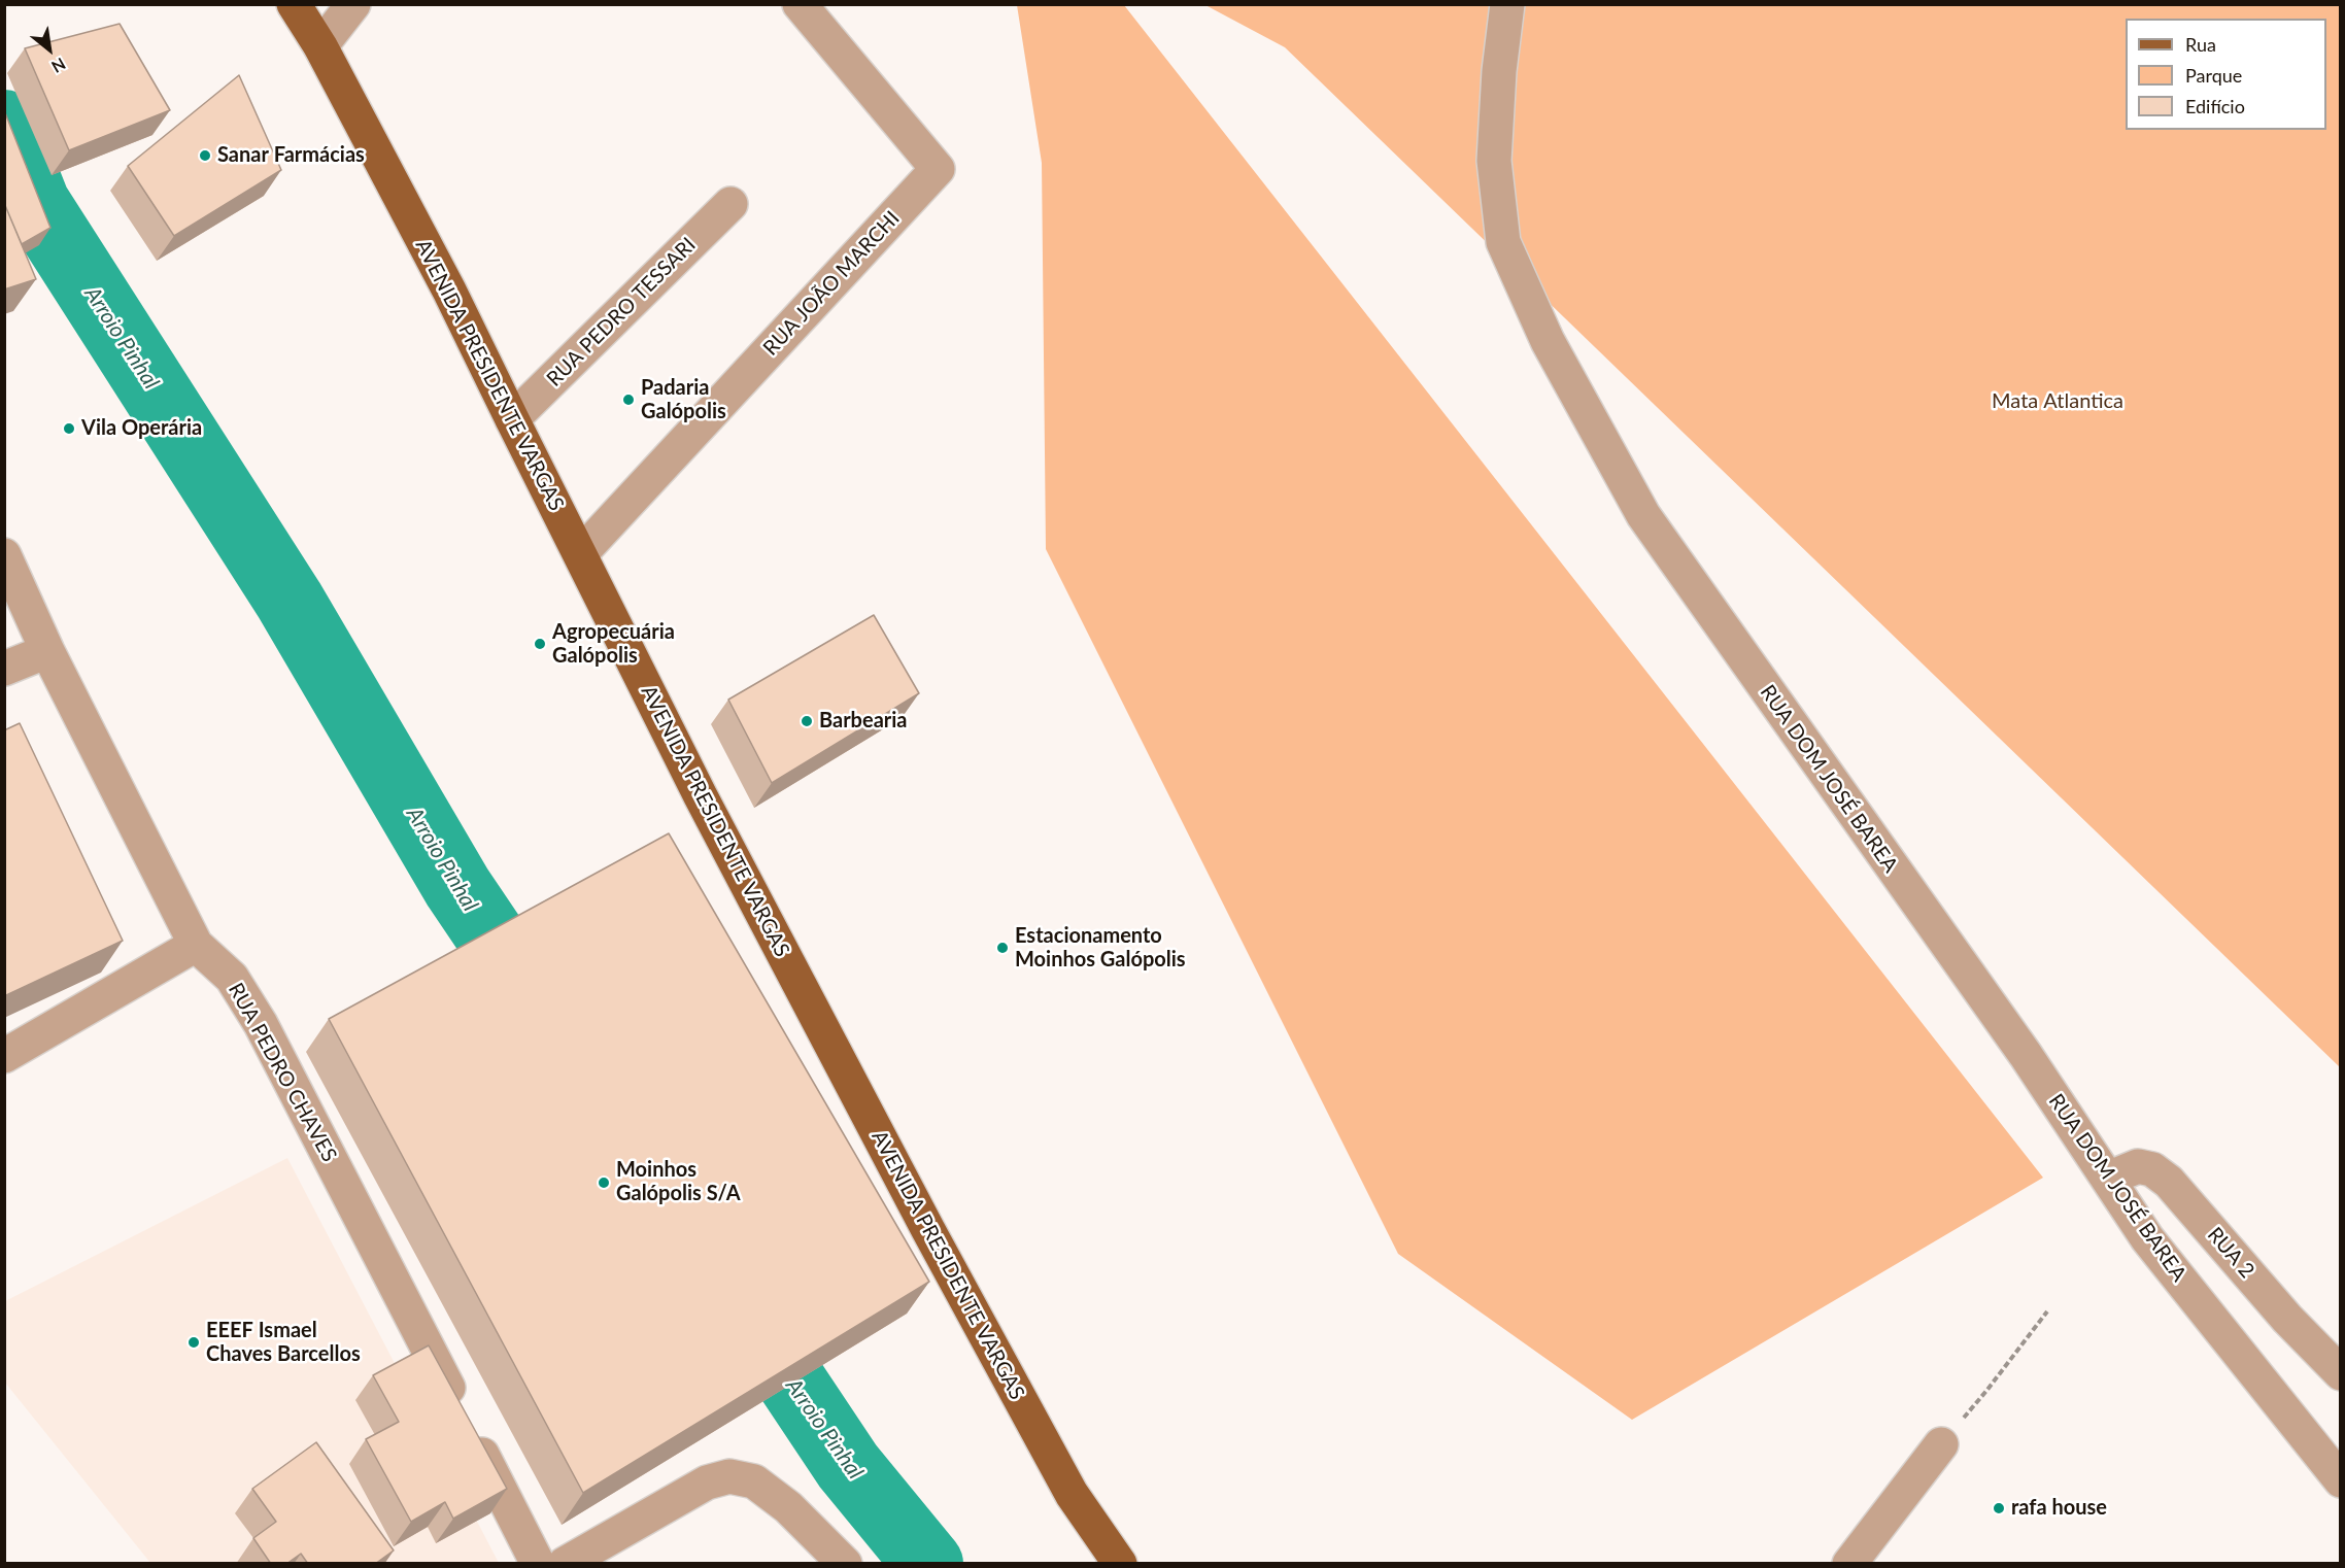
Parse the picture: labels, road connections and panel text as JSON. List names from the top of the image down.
{
  "streets": {
    "main road": ["AVENIDA PRESIDENTE VARGAS"],
    "street": [
      "RUA JOÃO MARCHI",
      "RUA PEDRO TESSARI",
      "RUA DOM JOSÉ BAREA",
      "RUA PEDRO CHAVES",
      "RUA 2"
    ]
  },
  "crossings": [
    ["RUA JOÃO MARCHI", "AVENIDA PRESIDENTE VARGAS"],
    ["RUA PEDRO TESSARI", "AVENIDA PRESIDENTE VARGAS"],
    ["RUA DOM JOSÉ BAREA", "RUA 2"]
  ],
  "water": ["Arroio Pinhal"],
  "parks": ["Mata Atlantica"],
  "places": [
    "Sanar Farmácias",
    "Padaria Galópolis",
    "Vila Operária",
    "Agropecuária Galópolis",
    "Barbearia",
    "Estacionamento Moinhos Galópolis",
    "Moinhos Galópolis S/A",
    "EEEF Ismael Chaves Barcellos",
    "rafa house"
  ],
  "legend": ["Rua", "Parque", "Edifício"],
  "north": "bottom right"
}
